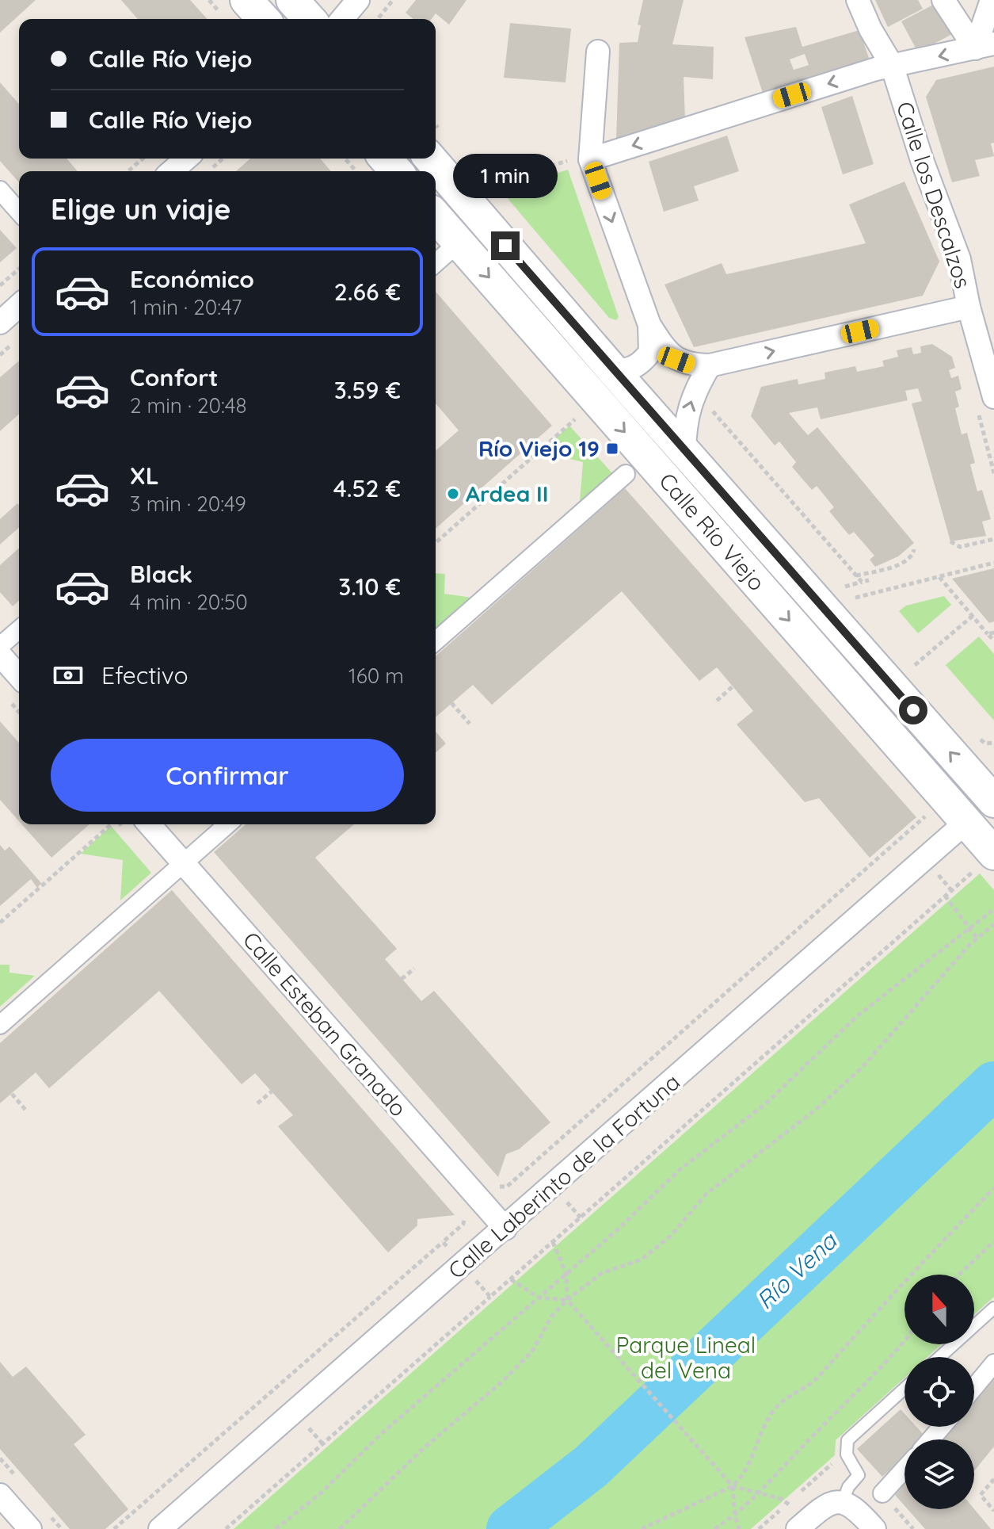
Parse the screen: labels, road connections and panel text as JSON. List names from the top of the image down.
{
  "streets": {
    "main road": ["Calle Río Viejo"],
    "street": ["Calle los Descalzos", "Calle Esteban Granado", "Calle Laberinto de la Fortuna"]
  },
  "crossings": [
    ["Calle Río Viejo", "Calle Laberinto de la Fortuna"],
    ["Calle Esteban Granado", "Calle Laberinto de la Fortuna"]
  ],
  "water": ["Río Vena"],
  "parks": ["Parque Lineal del Vena"],
  "places": {
    "transit": ["Río Viejo 19"],
    "other": ["Ardea II"]
  },
  "north": "top",
  "page": {
    "banner": ["Calle Río Viejo", "Calle Río Viejo"],
    "bubble": "1 min",
    "heading": "Elige un viaje",
    "list": [
      {
        "name": "Económico",
        "note": "1 min · 20:47",
        "value": "2.66 €"
      },
      {
        "name": "Confort",
        "note": "2 min · 20:48",
        "value": "3.59 €"
      },
      {
        "name": "XL",
        "note": "3 min · 20:49",
        "value": "4.52 €"
      },
      {
        "name": "Black",
        "note": "4 min · 20:50",
        "value": "3.10 €"
      }
    ],
    "pay": ["Efectivo", "160 m"],
    "buttons": "Confirmar"
  }
}
